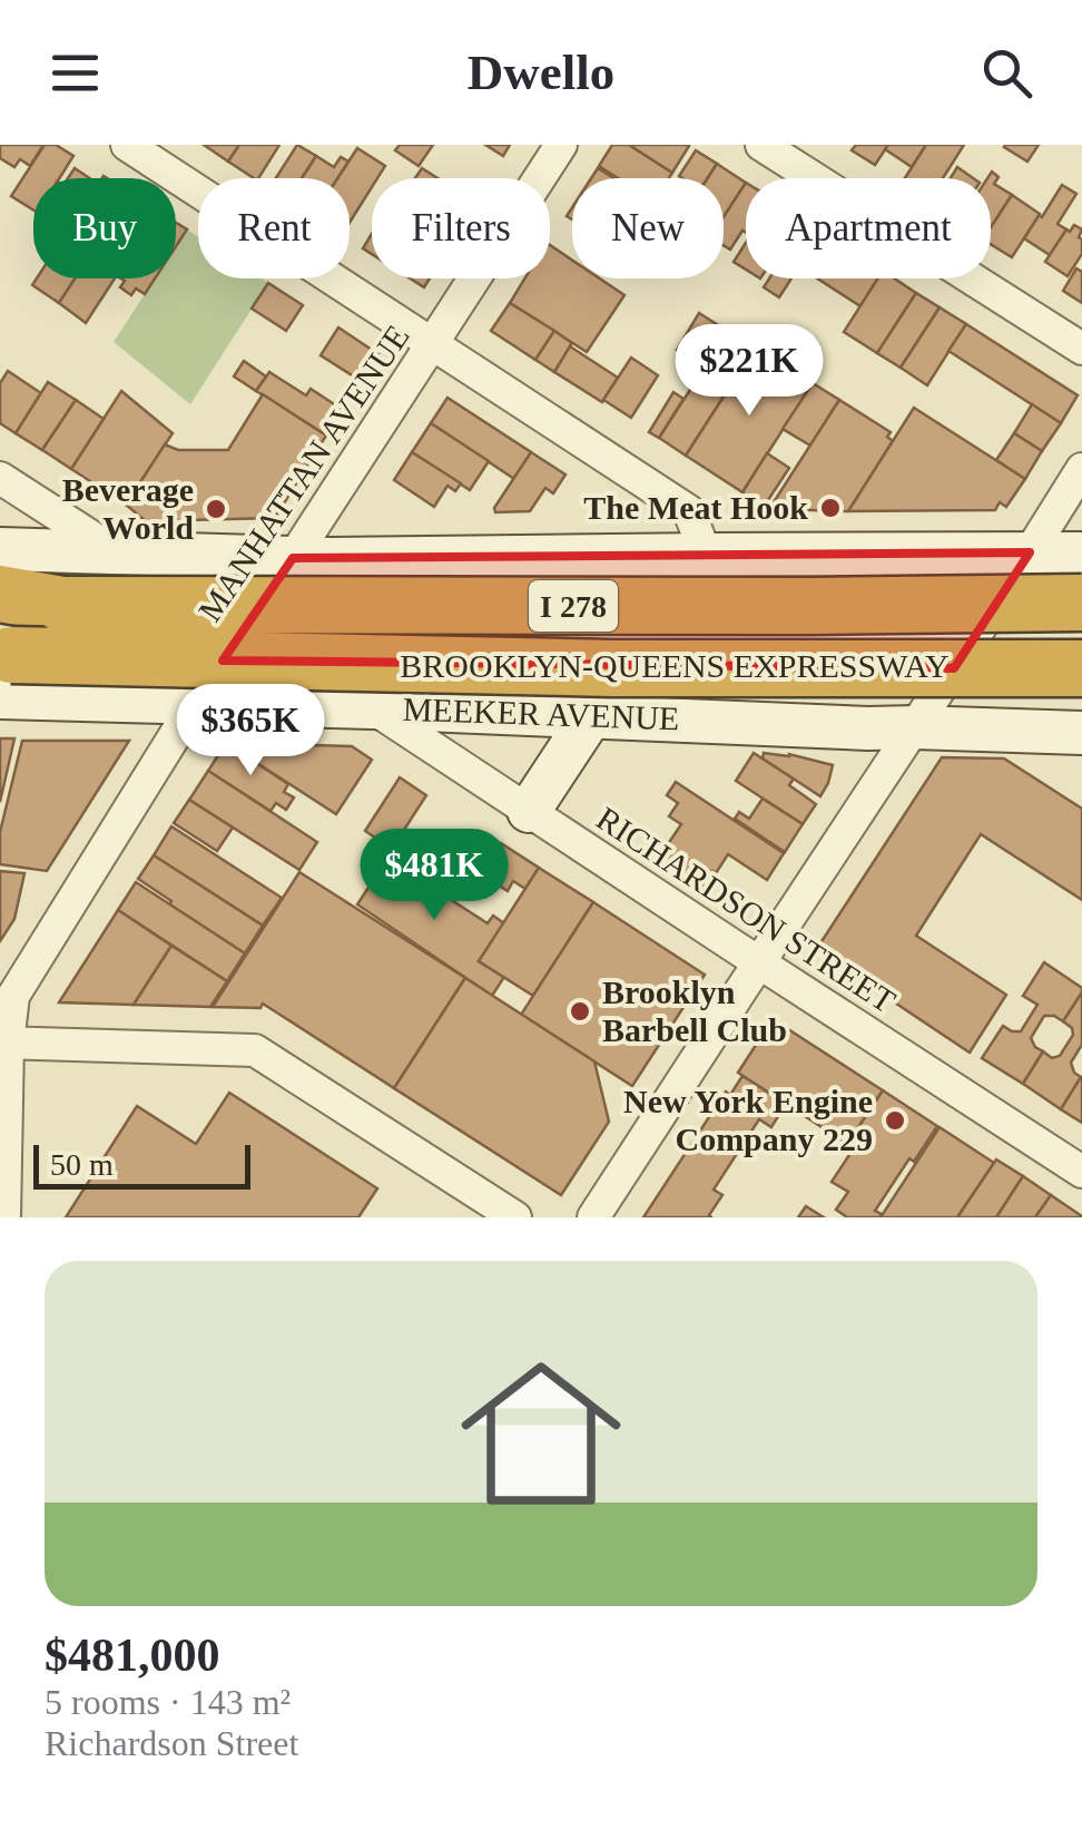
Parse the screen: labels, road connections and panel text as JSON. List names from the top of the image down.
{
  "streets": {
    "highway": ["I 278", "BROOKLYN-QUEENS EXPRESSWAY"],
    "main road": ["MEEKER AVENUE"],
    "street": ["MANHATTAN AVENUE", "RICHARDSON STREET"]
  },
  "crossings": [
    ["MANHATTAN AVENUE", "MEEKER AVENUE"],
    ["BROOKLYN-QUEENS EXPRESSWAY", "MEEKER AVENUE"],
    ["MEEKER AVENUE", "RICHARDSON STREET"]
  ],
  "places": [
    "The Meat Hook",
    "Beverage World",
    "Brooklyn Barbell Club",
    "New York Engine Company 229"
  ],
  "scale_bar": "50 m",
  "page": {
    "header": "Dwello",
    "chip": [
      "Buy",
      "Rent",
      "Filters",
      "New",
      "Apartment"
    ],
    "price": ["$221K", "$365K", "$481K"],
    "scale": "50 m",
    "list": [
      {
        "name": "$481,000",
        "note": "5 rooms · 143 m² · Richardson Street"
      }
    ]
  }
}
